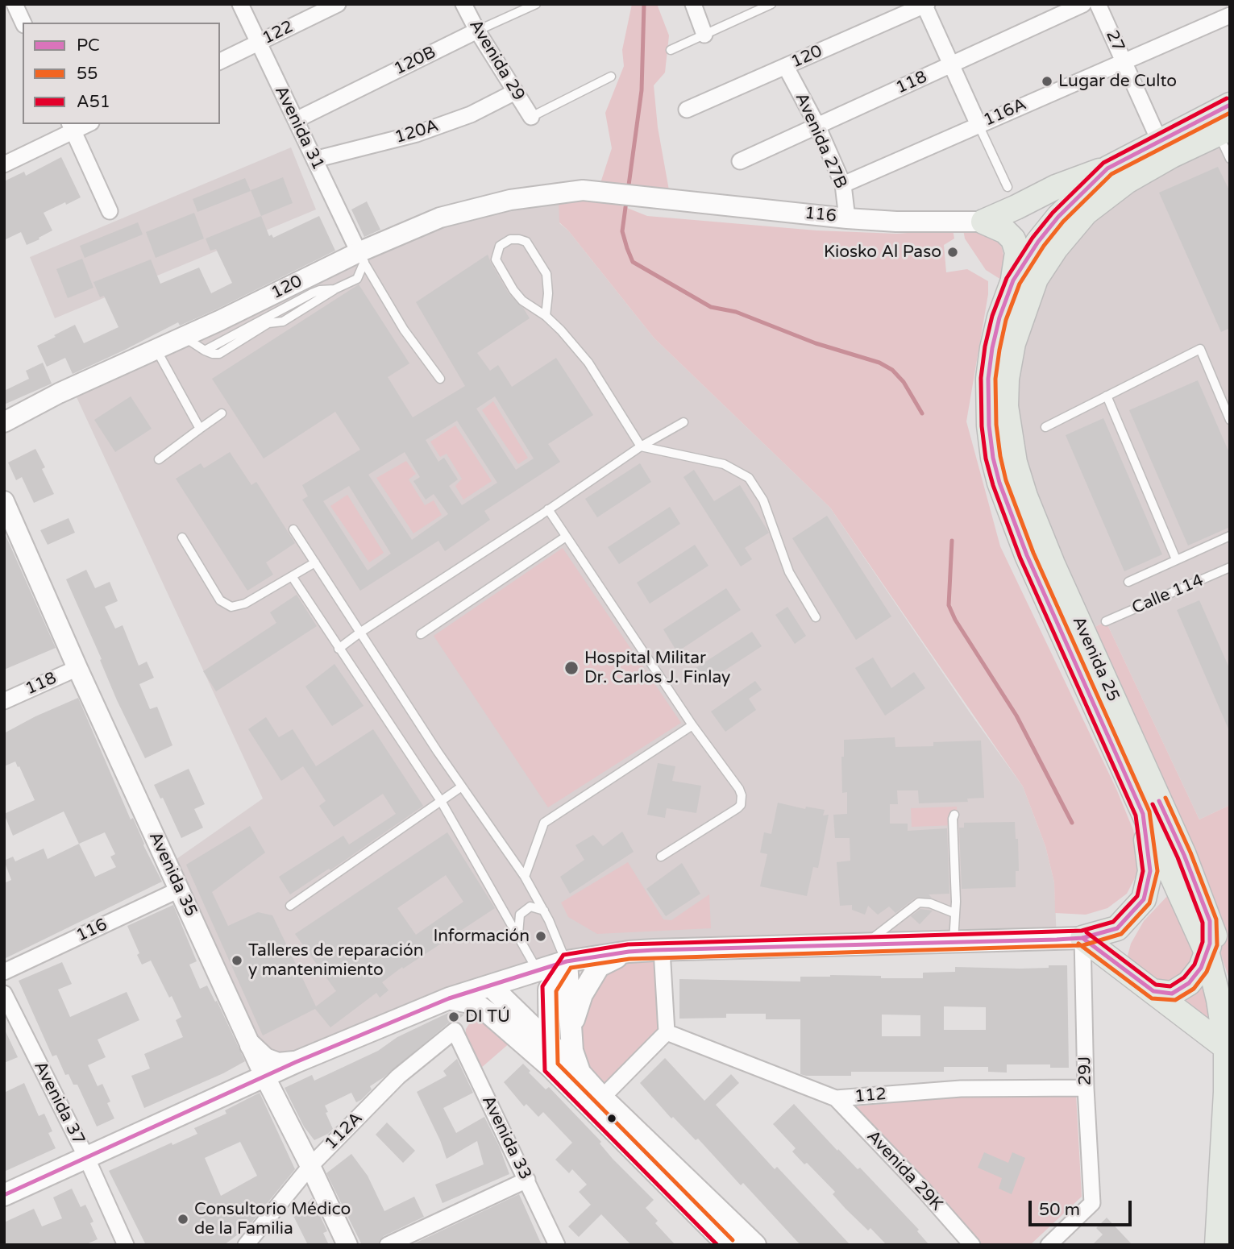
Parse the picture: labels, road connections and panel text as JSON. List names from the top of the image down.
{
  "streets": {
    "main road": ["Avenida 25"],
    "street": [
      "122",
      "27",
      "120",
      "Avenida 29",
      "120B",
      "118",
      "116A",
      "Avenida 31",
      "120A",
      "Avenida 27B",
      "116",
      "Avenida 35",
      "29J",
      "112",
      "Avenida 37",
      "112A",
      "Avenida 33",
      "Avenida 29K"
    ],
    "lane": ["Calle 114"]
  },
  "crossings": [
    ["122", "Avenida 31"],
    ["27", "116A"],
    ["120", "Avenida 31"],
    ["120", "Avenida 27B"],
    ["120", "116"],
    ["Avenida 29", "120B"],
    ["Avenida 29", "120A"],
    ["120B", "Avenida 31"],
    ["118", "Avenida 27B"],
    ["118", "Avenida 35"],
    ["116A", "Avenida 27B"],
    ["Avenida 31", "120A"],
    ["Avenida 27B", "116"],
    ["116", "Avenida 35"],
    ["Avenida 35", "112A"],
    ["29J", "112"],
    ["112", "Avenida 29K"],
    ["112A", "Avenida 33"]
  ],
  "places": [
    "Lugar de Culto",
    "Kiosko Al Paso",
    "Hospital Militar Dr. Carlos J. Finlay",
    "Información",
    "Talleres de reparación y mantenimiento",
    "DI TÚ",
    "Consultorio Médico de la Familia"
  ],
  "lines": ["transit line A51", "transit line PC", "transit line 55"],
  "legend": ["PC", "55", "A51"],
  "scale_bar": "50 m"
}
